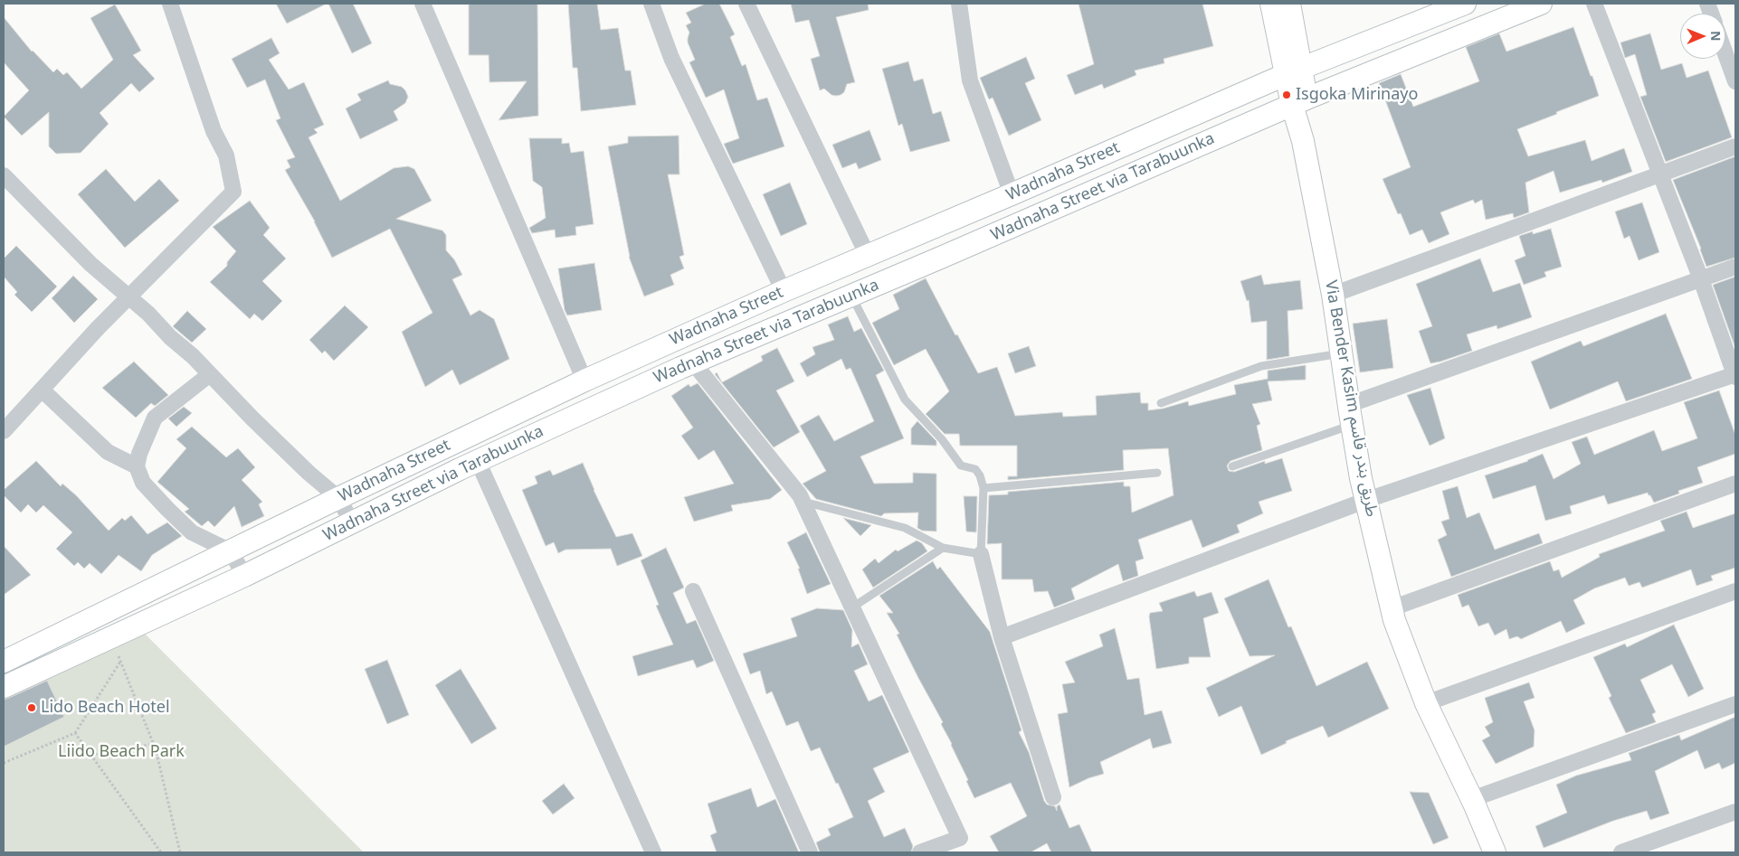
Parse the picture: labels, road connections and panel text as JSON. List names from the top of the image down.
{
  "streets": {
    "main road": ["Wadnaha Street", "Wadnaha Street via Tarabuunka", "Via Bender Kasim طريق بندر قاسم"]
  },
  "crossings": [
    ["Wadnaha Street", "Via Bender Kasim طريق بندر قاسم"],
    ["Wadnaha Street via Tarabuunka", "Via Bender Kasim طريق بندر قاسم"]
  ],
  "parks": ["Liido Beach Park"],
  "places": ["Isgoka Mirinayo", "Lido Beach Hotel"],
  "north": "right"
}
